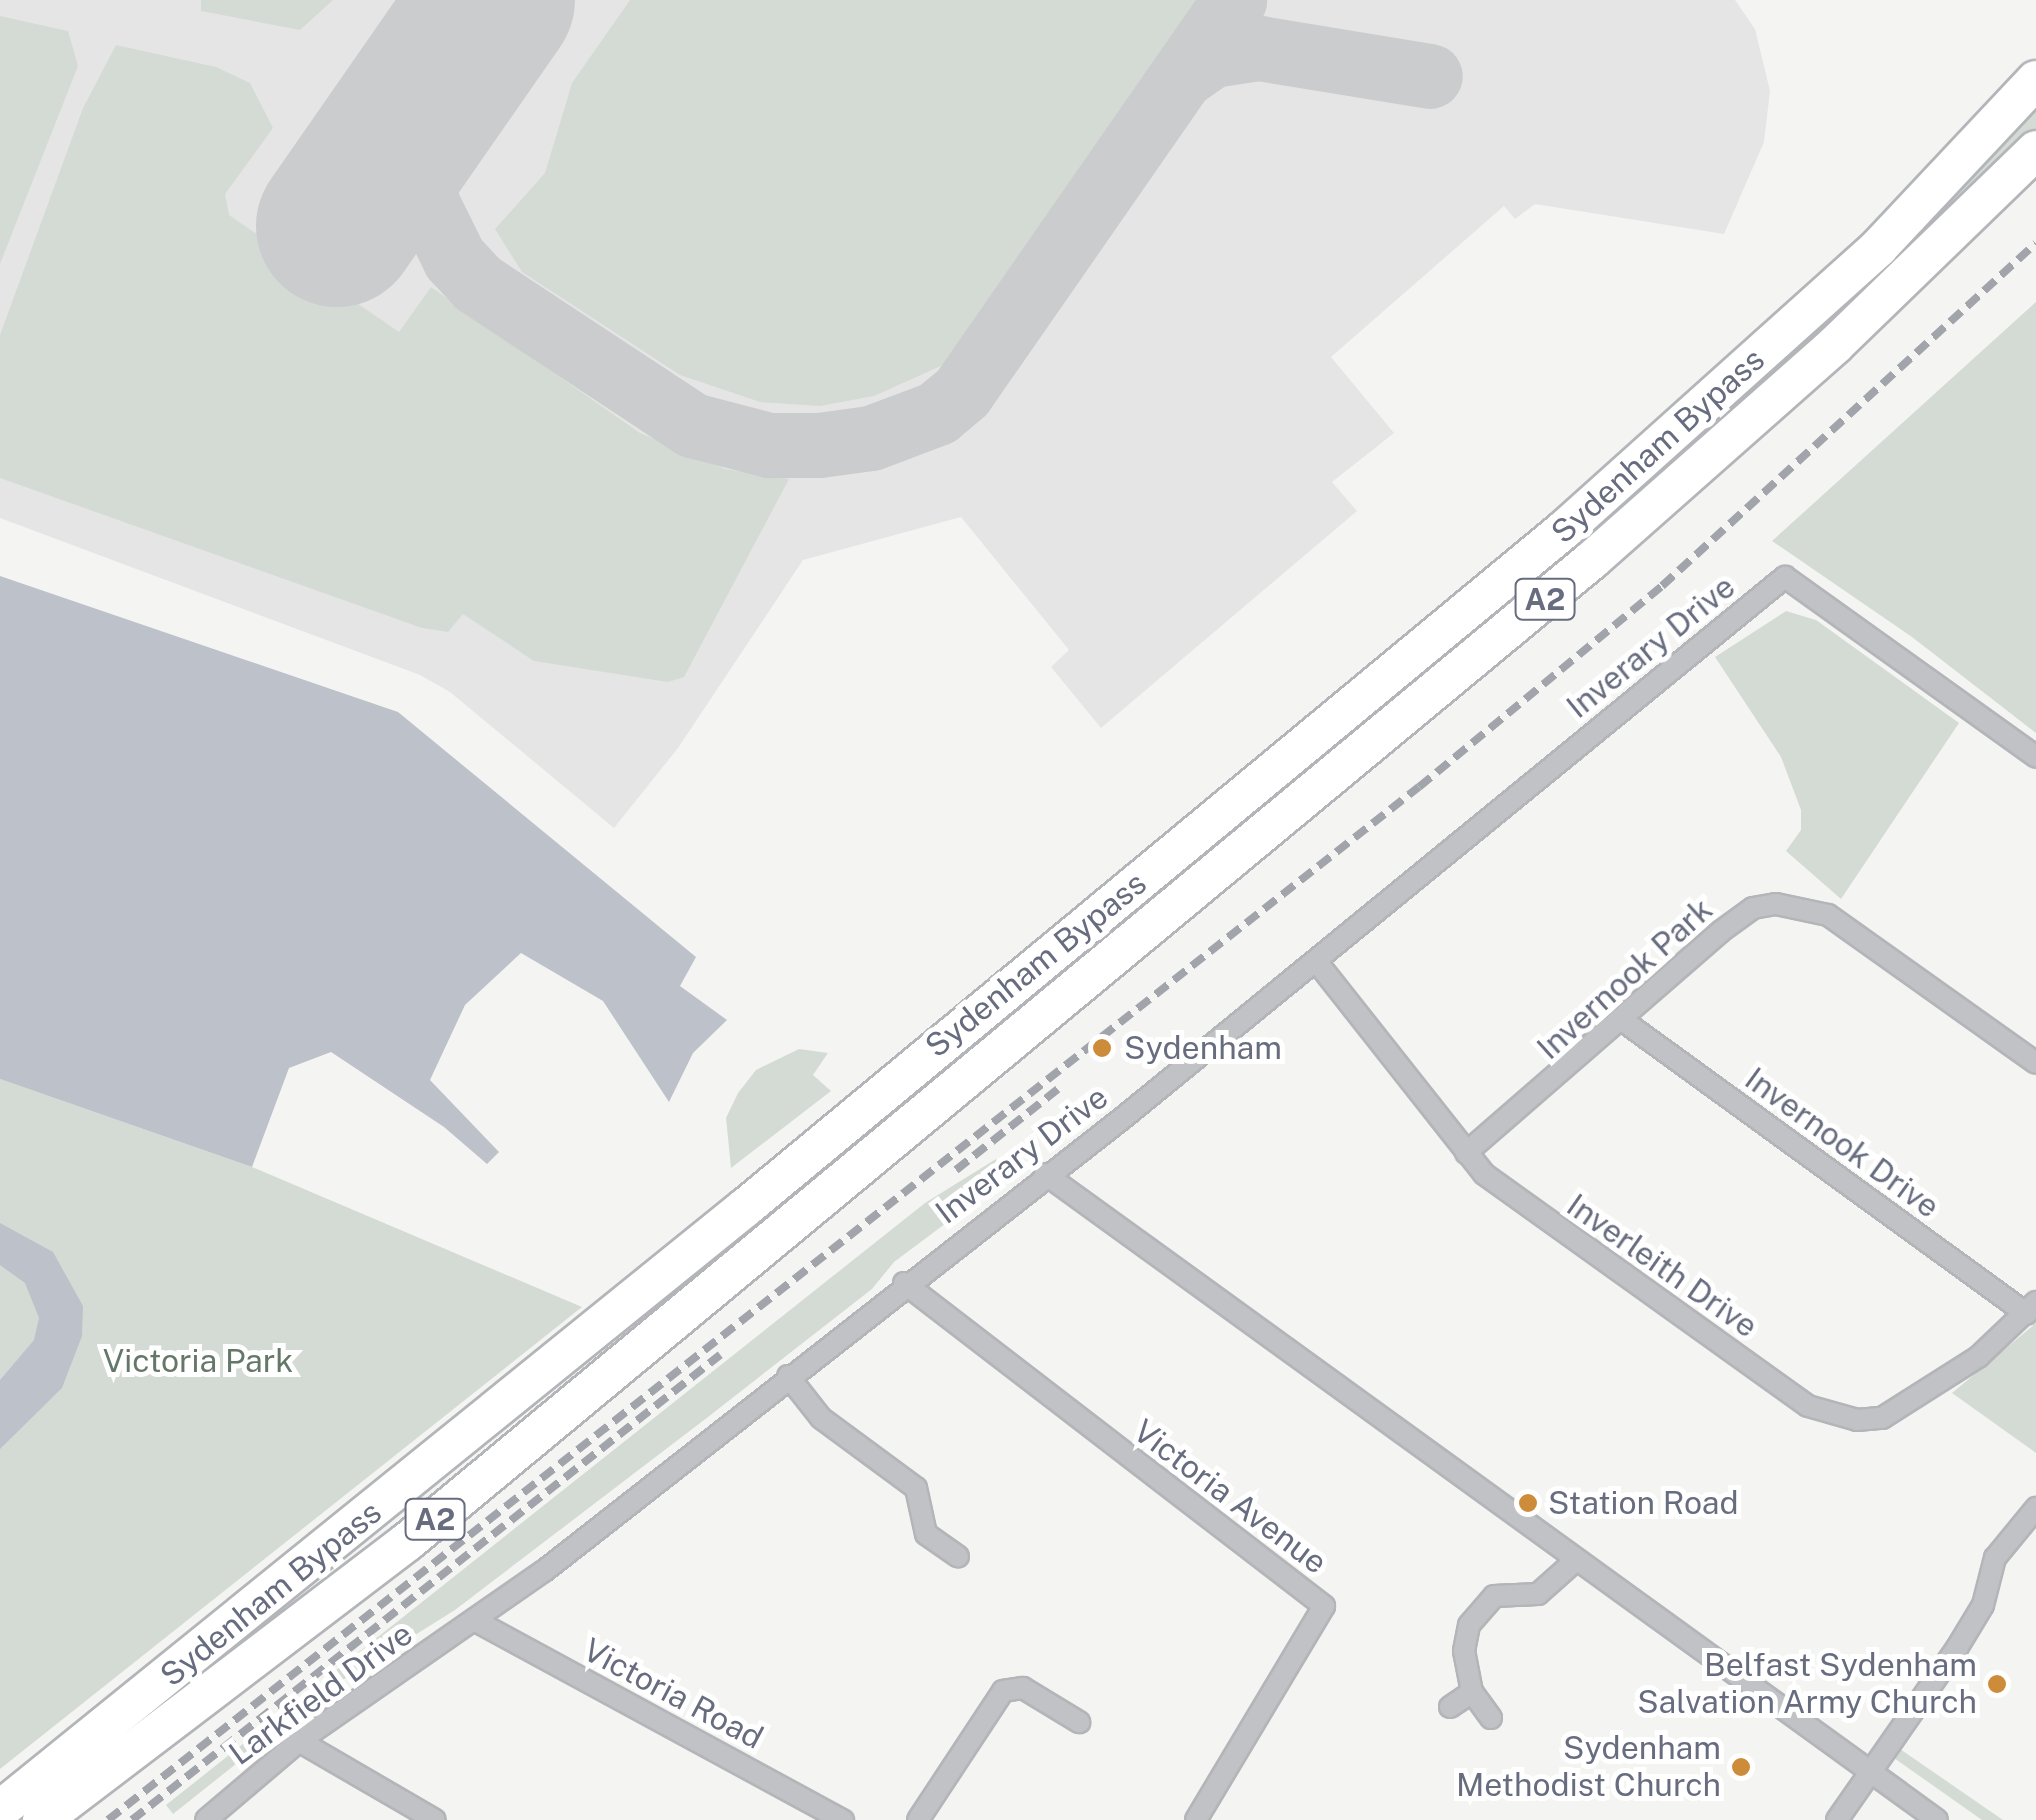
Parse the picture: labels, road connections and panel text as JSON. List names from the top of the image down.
{
  "streets": {
    "highway": ["Sydenham Bypass", "A2"],
    "street": [
      "Inverary Drive",
      "Invernook Park",
      "Invernook Drive",
      "Inverleith Drive",
      "Victoria Avenue",
      "Larkfield Drive",
      "Victoria Road"
    ]
  },
  "crossings": [
    ["Inverary Drive", "Inverleith Drive"],
    ["Inverary Drive", "Victoria Avenue"],
    ["Inverary Drive", "Larkfield Drive"],
    ["Inverary Drive", "Victoria Road"],
    ["Invernook Park", "Invernook Drive"],
    ["Invernook Park", "Inverleith Drive"],
    ["Invernook Drive", "Inverleith Drive"],
    ["Larkfield Drive", "Victoria Road"]
  ],
  "parks": ["Victoria Park"],
  "places": [
    "Sydenham",
    "Station Road",
    "Belfast Sydenham Salvation Army Church",
    "Sydenham Methodist Church"
  ]
}
